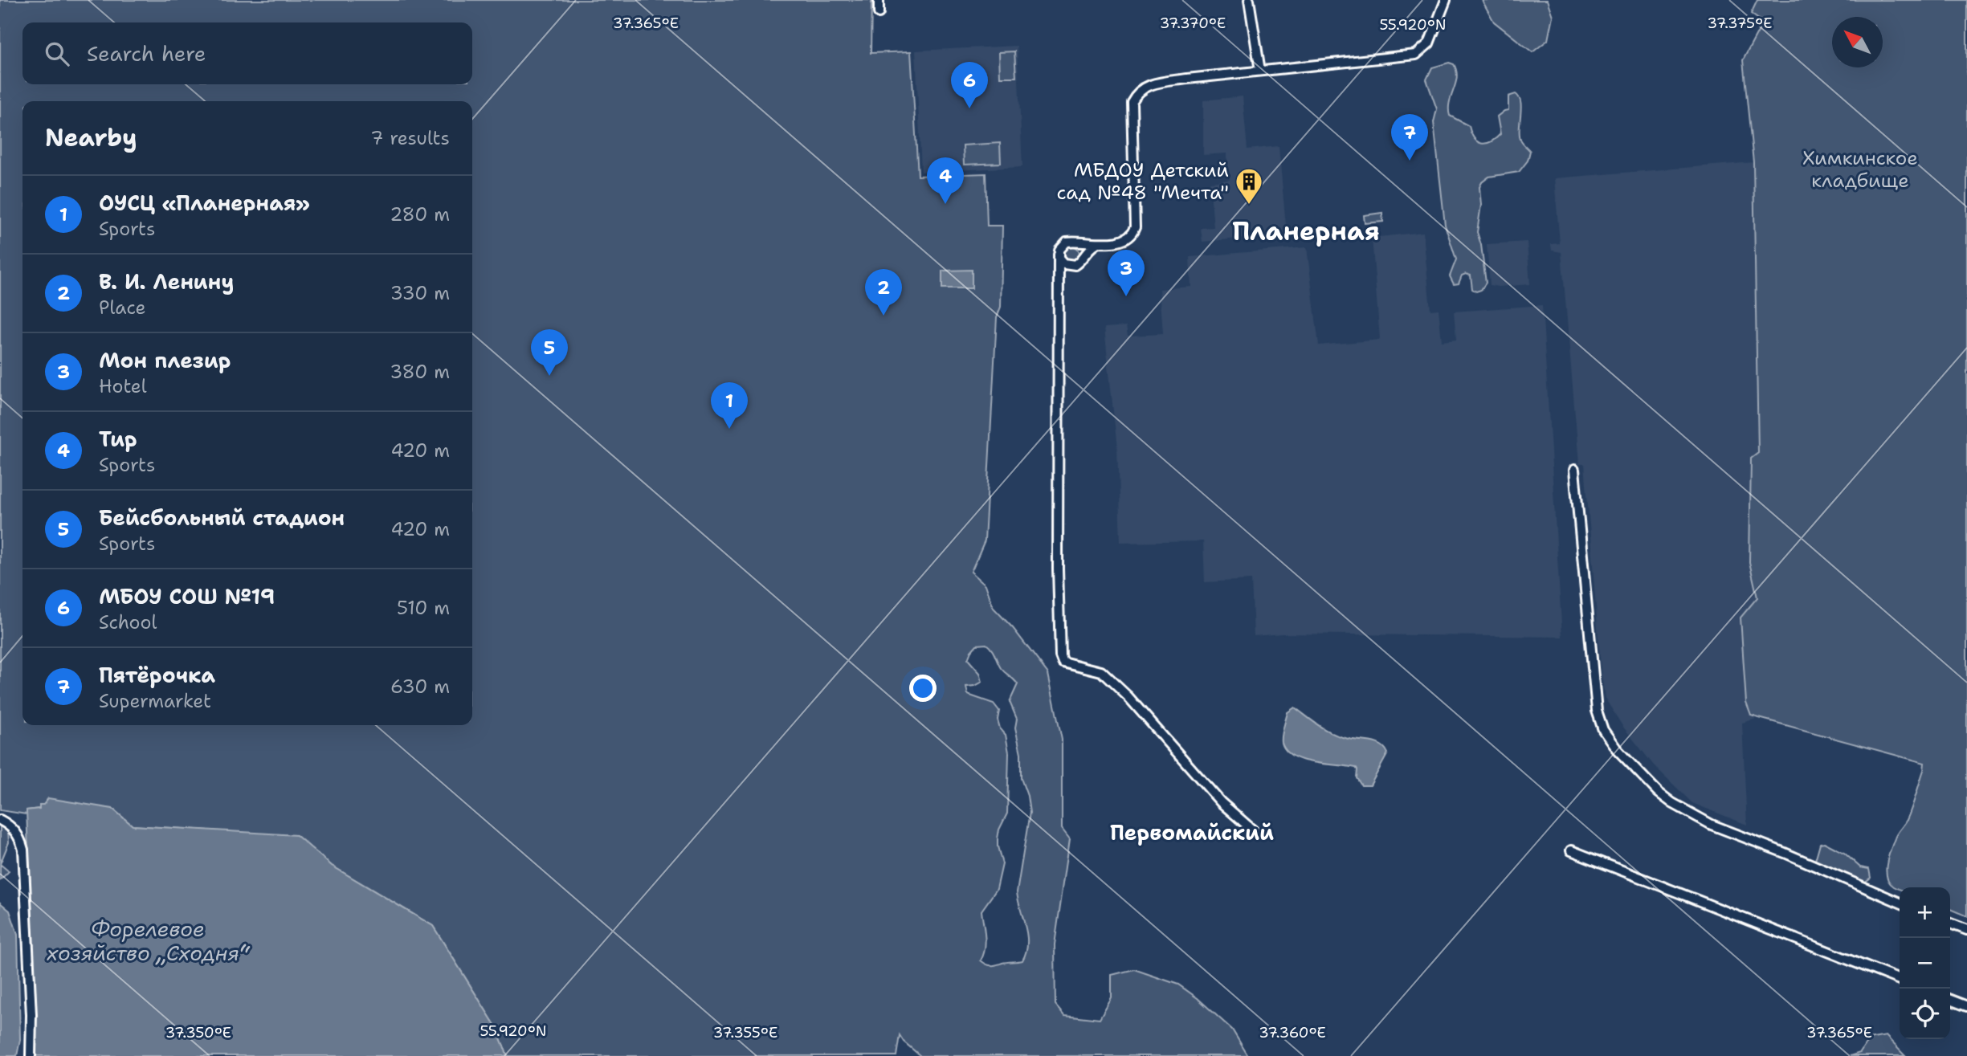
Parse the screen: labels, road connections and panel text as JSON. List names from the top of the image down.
{
  "districts": ["Планерная", "Первомайский"],
  "water": ["Форелевое хозяйство „Сходня“"],
  "parks": ["Химкинское кладбище"],
  "places": {
    "building": ["МБДОУ Детский сад №48 \"Мечта\""]
  },
  "north": "top left",
  "page": {
    "search": "Search here",
    "pins": [
      "6",
      "7",
      "4",
      "3",
      "2",
      "5",
      "1"
    ],
    "heading": ["Nearby", "7 results"],
    "list": [
      {
        "mark": "1",
        "name": "ОУСЦ «Планерная»",
        "note": "Sports",
        "value": "280 m"
      },
      {
        "mark": "2",
        "name": "В. И. Ленину",
        "note": "Place",
        "value": "330 m"
      },
      {
        "mark": "3",
        "name": "Мон плезир",
        "note": "Hotel",
        "value": "380 m"
      },
      {
        "mark": "4",
        "name": "Тир",
        "note": "Sports",
        "value": "420 m"
      },
      {
        "mark": "5",
        "name": "Бейсбольный стадион",
        "note": "Sports",
        "value": "420 m"
      },
      {
        "mark": "6",
        "name": "МБОУ СОШ №19",
        "note": "School",
        "value": "510 m"
      },
      {
        "mark": "7",
        "name": "Пятёрочка",
        "note": "Supermarket",
        "value": "630 m"
      }
    ],
    "map_buttons": ["+", "−"]
  },
  "coordinates": [
    "37.370°E",
    "37.375°E",
    "37.365°E",
    "55.920°N",
    "37.350°E",
    "37.355°E",
    "37.360°E"
  ]
}
